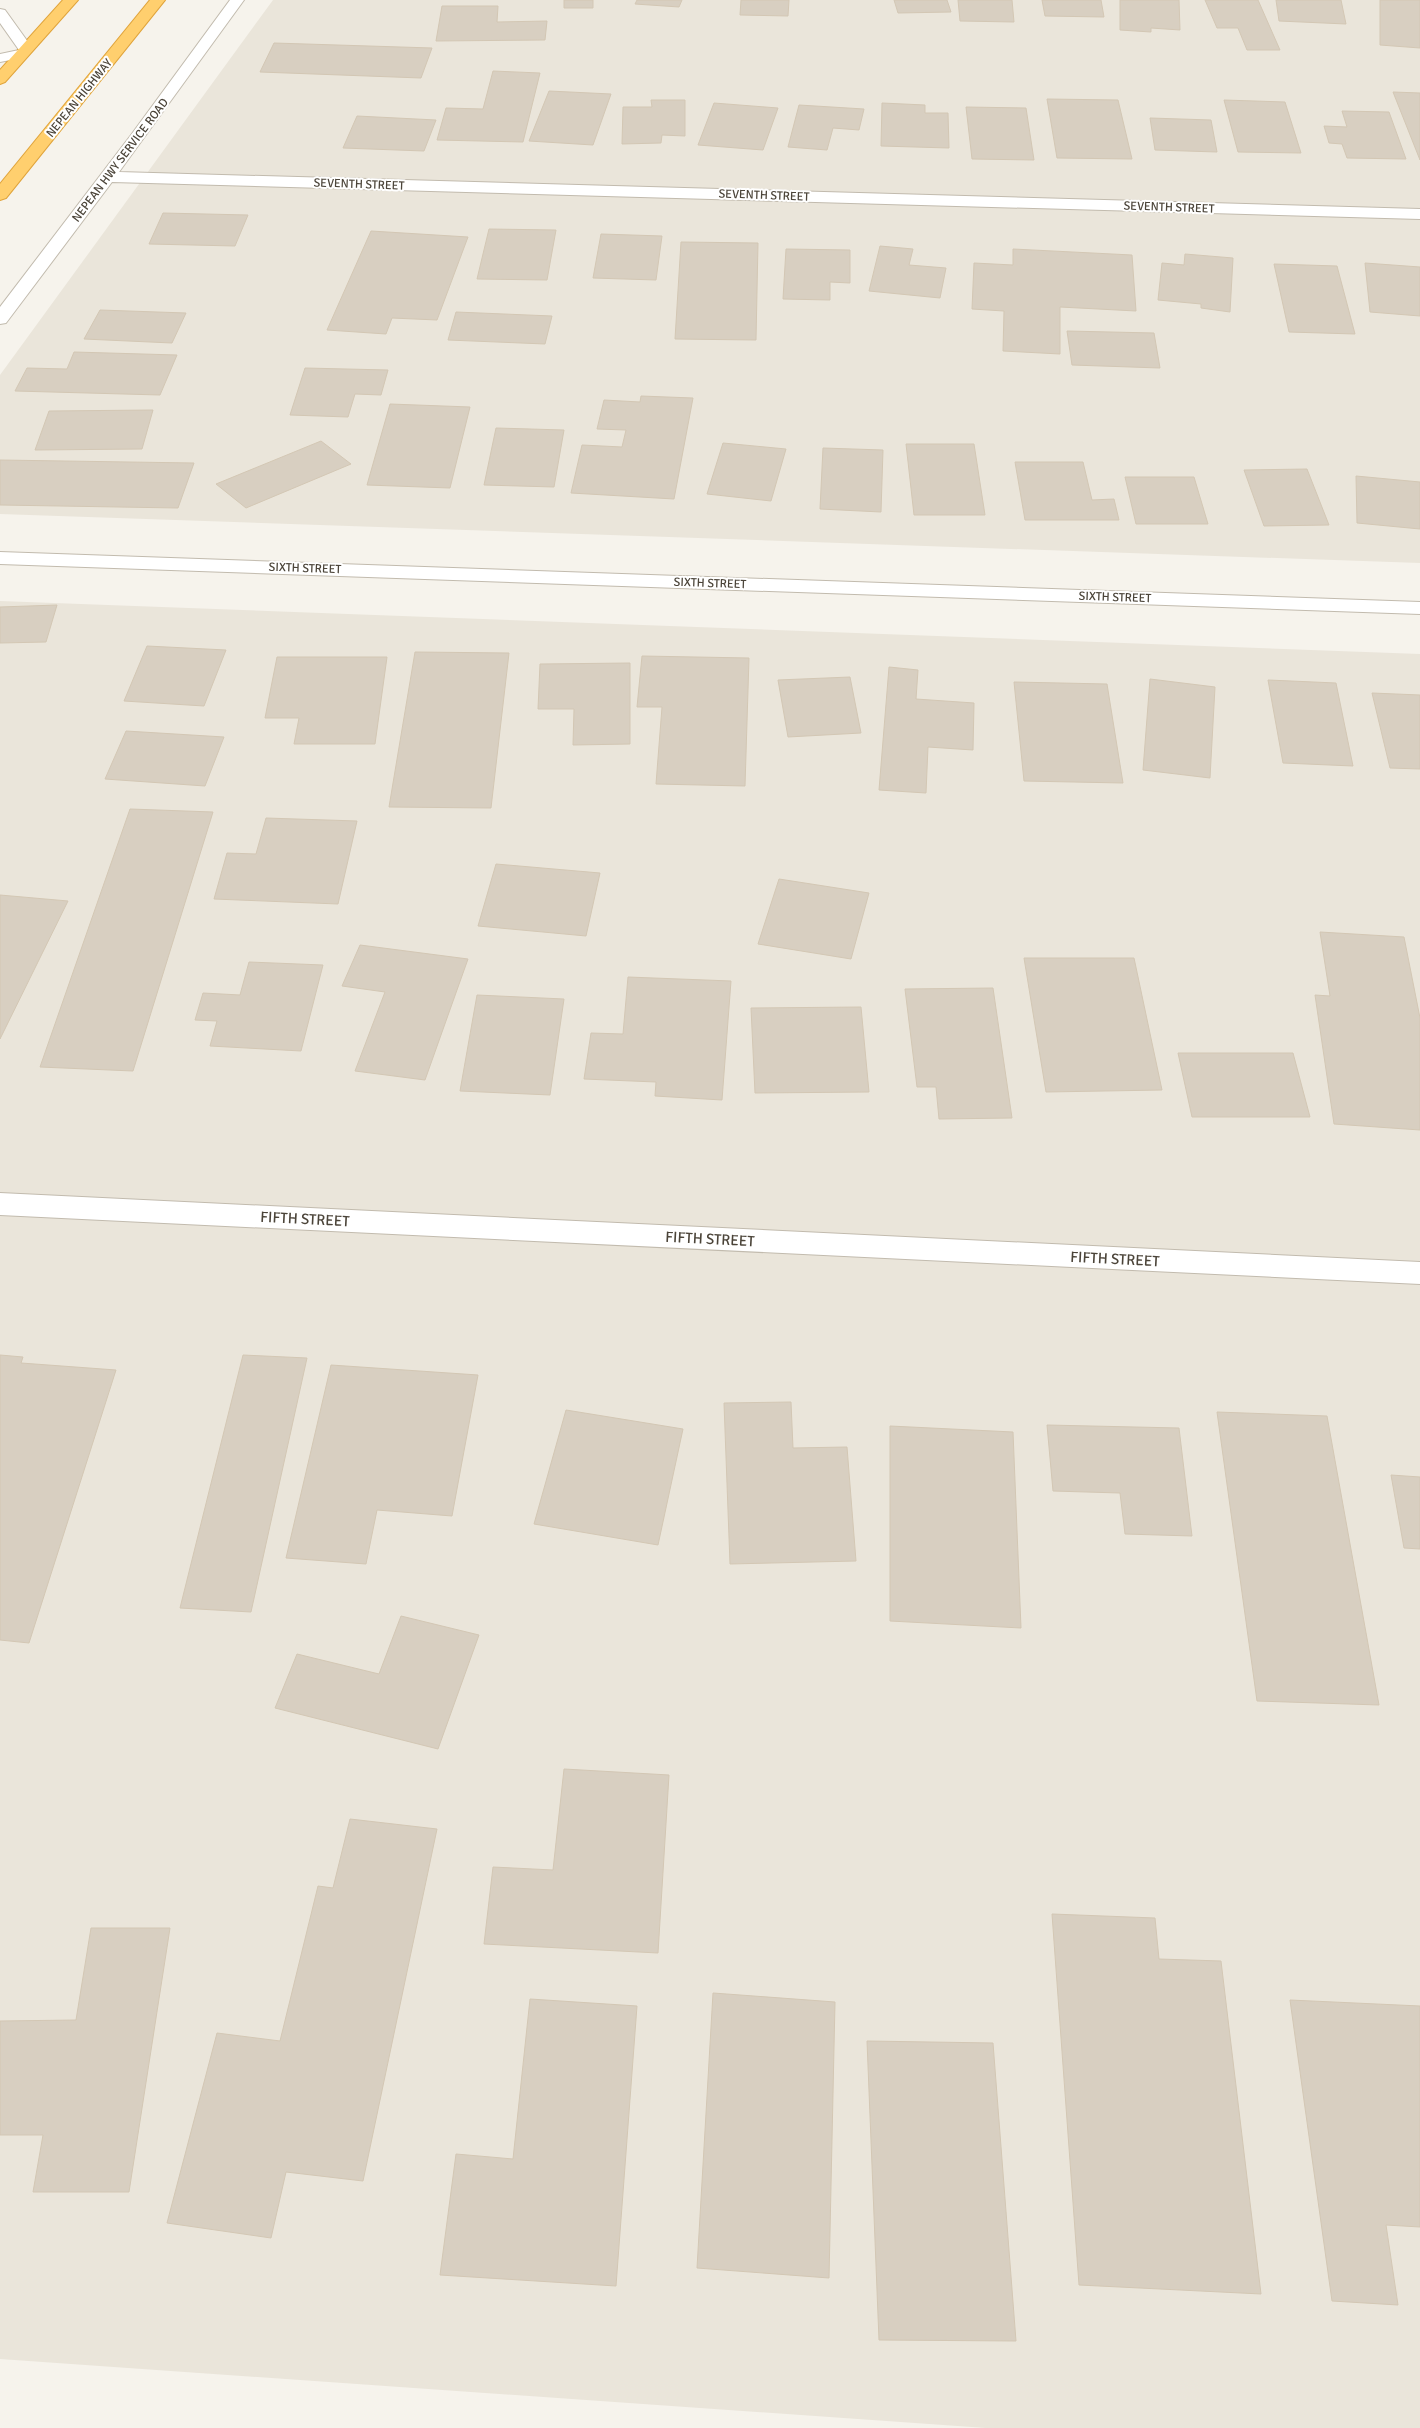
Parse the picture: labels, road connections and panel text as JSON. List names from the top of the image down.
{
  "streets": {
    "highway": ["NEPEAN HIGHWAY"],
    "street": [
      "NEPEAN HWY SERVICE ROAD",
      "SEVENTH STREET",
      "SIXTH STREET",
      "FIFTH STREET"
    ]
  },
  "crossings": [
    ["NEPEAN HWY SERVICE ROAD", "SEVENTH STREET"]
  ]
}
